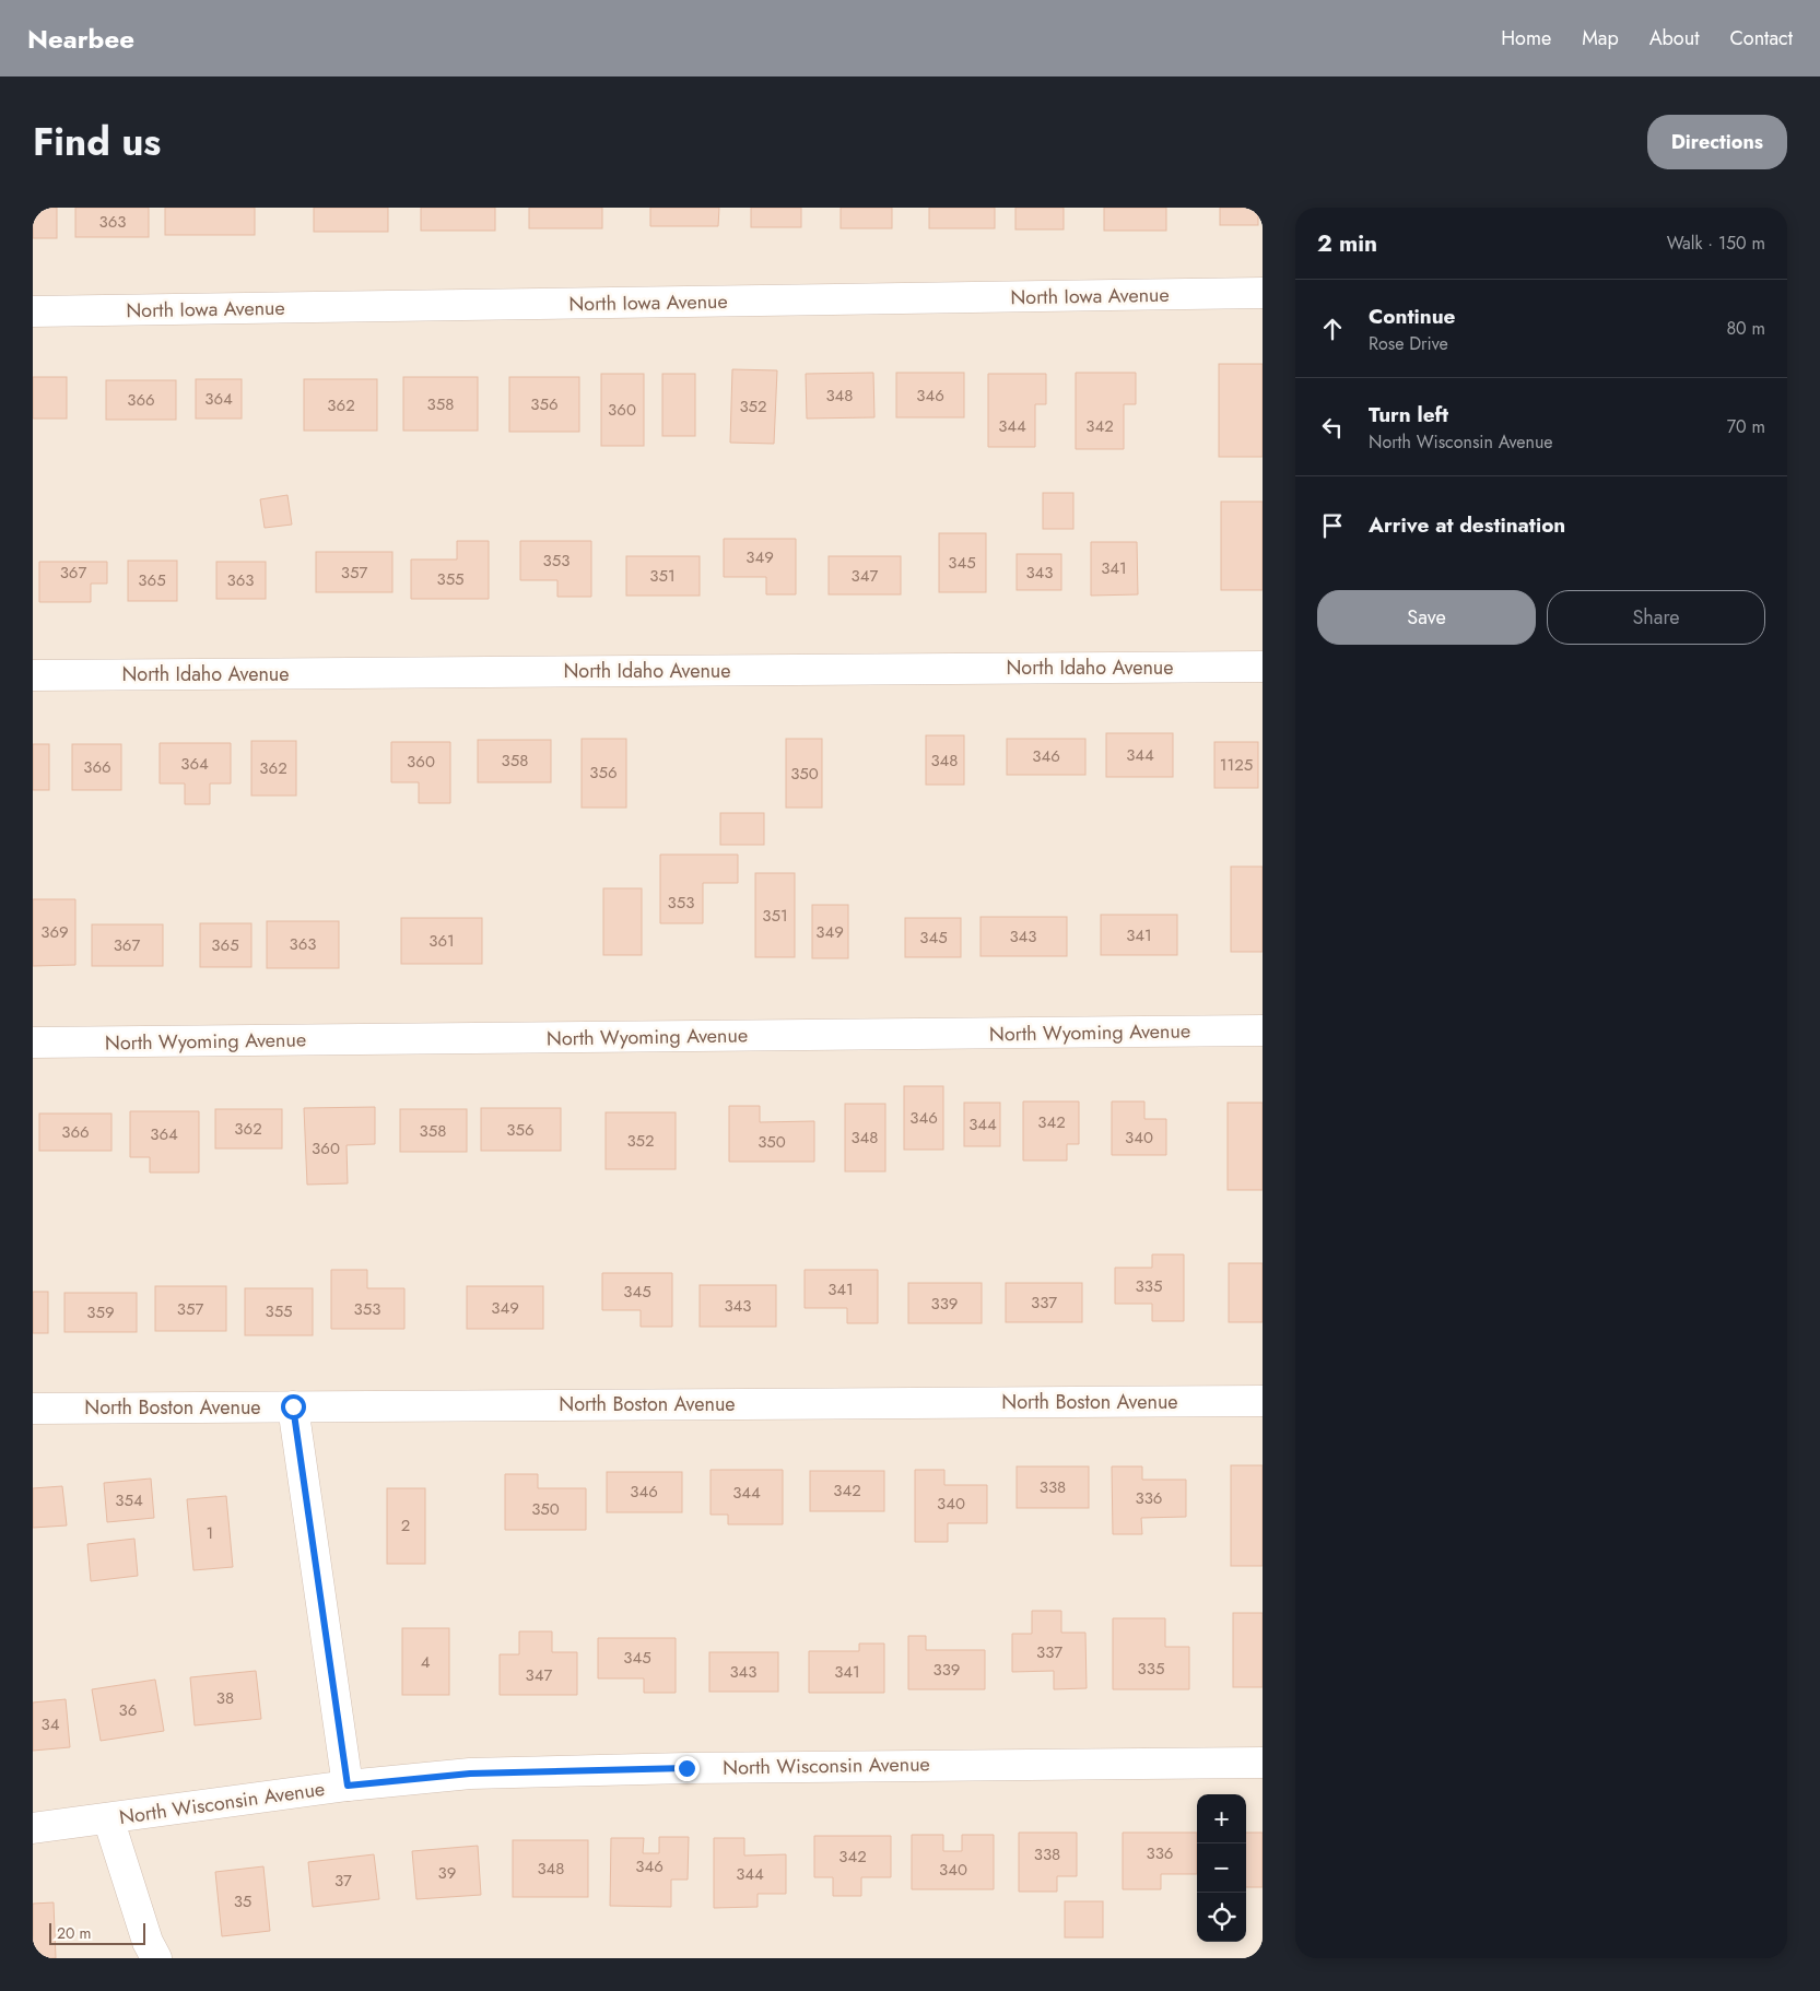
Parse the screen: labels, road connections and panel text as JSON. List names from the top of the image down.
{
  "streets": {
    "street": [
      "North Iowa Avenue",
      "North Idaho Avenue",
      "North Wyoming Avenue",
      "North Boston Avenue",
      "North Wisconsin Avenue"
    ]
  },
  "house_numbers": [
    "363",
    "348",
    "346",
    "364",
    "366",
    "358",
    "356",
    "362",
    "352",
    "360",
    "344",
    "342",
    "349",
    "353",
    "345",
    "341",
    "367",
    "357",
    "343",
    "351",
    "347",
    "355",
    "365",
    "363",
    "344",
    "346",
    "358",
    "348",
    "360",
    "364",
    "1125",
    "366",
    "362",
    "356",
    "350",
    "353",
    "351",
    "369",
    "349",
    "341",
    "343",
    "345",
    "361",
    "363",
    "367",
    "365",
    "346",
    "342",
    "344",
    "362",
    "356",
    "358",
    "366",
    "364",
    "348",
    "340",
    "352",
    "350",
    "360",
    "335",
    "341",
    "345",
    "337",
    "339",
    "343",
    "349",
    "357",
    "353",
    "355",
    "359",
    "338",
    "342",
    "346",
    "344",
    "336",
    "354",
    "340",
    "350",
    "2",
    "1",
    "337",
    "345",
    "4",
    "335",
    "339",
    "343",
    "341",
    "347",
    "38",
    "36",
    "34",
    "336",
    "338",
    "342",
    "346",
    "348",
    "340",
    "39",
    "344",
    "37",
    "35"
  ],
  "scale_bar": "20 m",
  "page": {
    "header": "Nearbee",
    "nav": [
      "Home",
      "Map",
      "About",
      "Contact"
    ],
    "title": "Find us",
    "buttons": [
      "Directions",
      ["Save", "Share"]
    ],
    "heading": ["2 min", "Walk · 150 m"],
    "list": [
      ["Continue", "Rose Drive", "80 m"],
      ["Turn left", "North Wisconsin Avenue", "70 m"],
      "Arrive at destination"
    ],
    "map_buttons": ["+", "−"],
    "scale": "20 m"
  }
}
